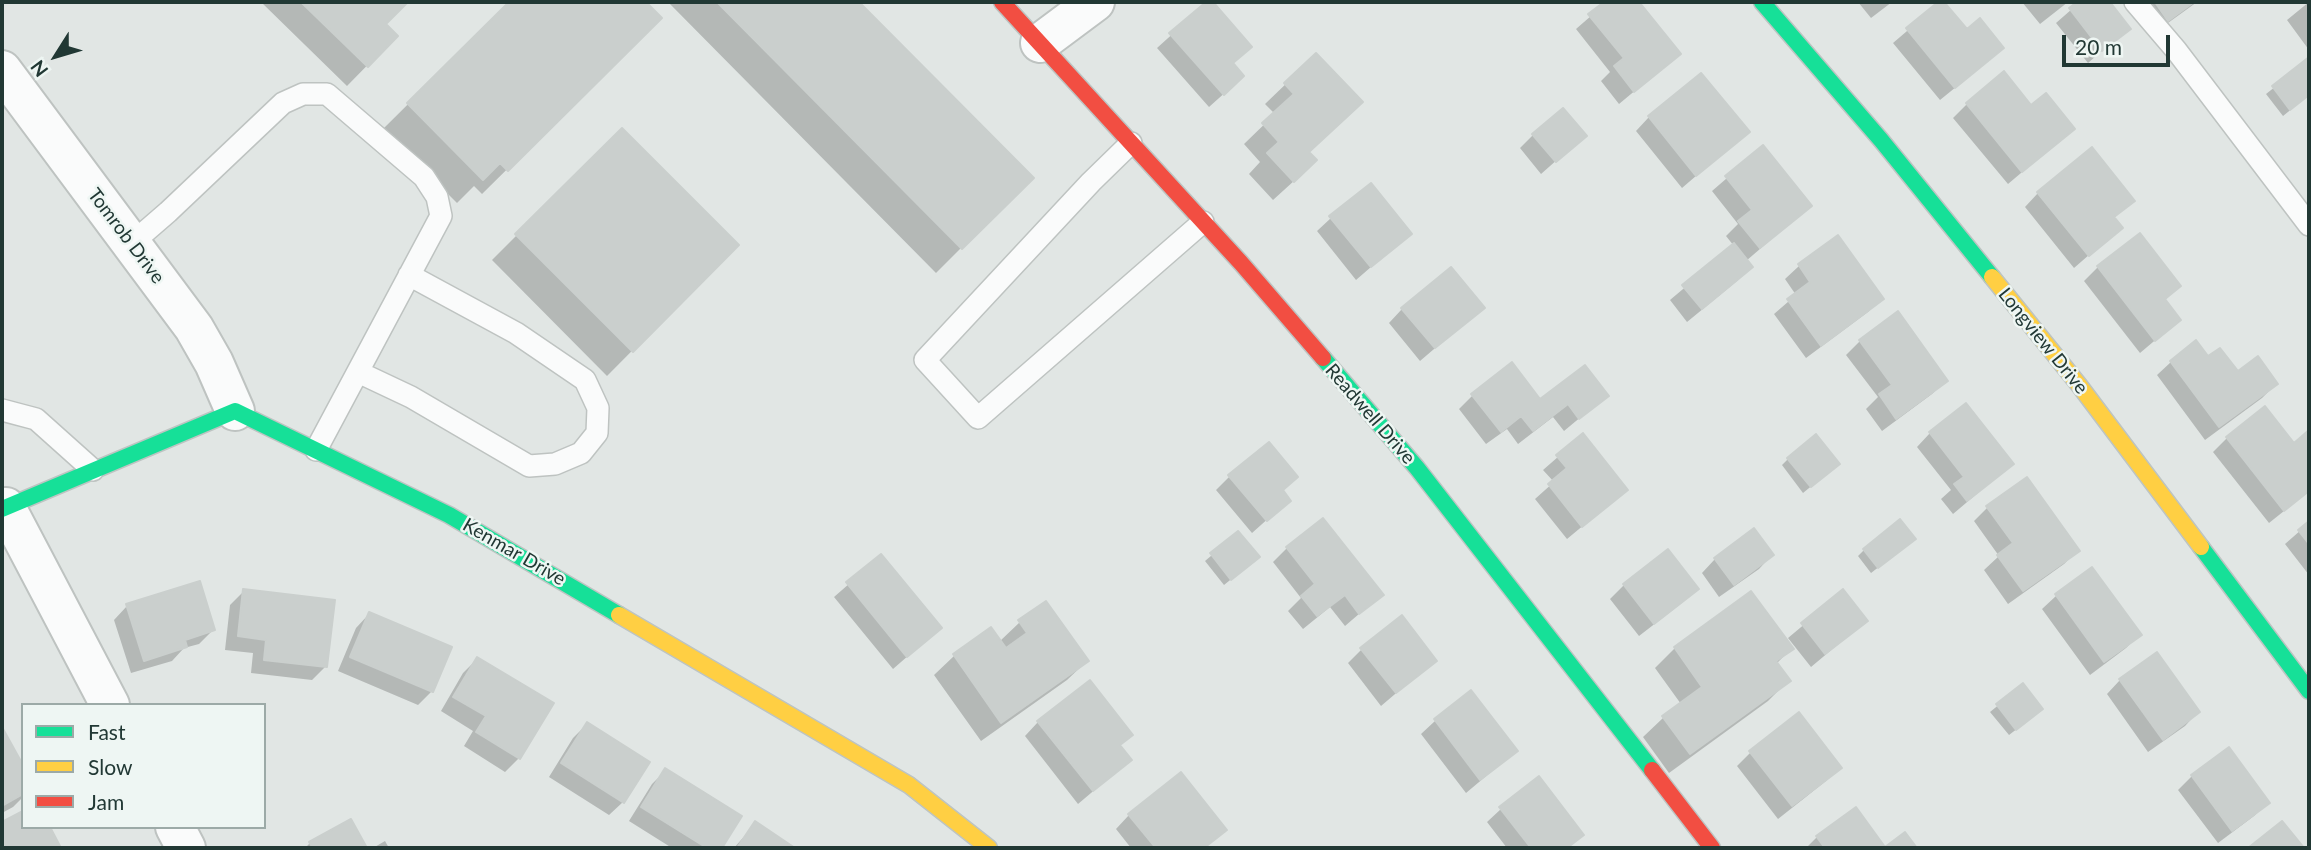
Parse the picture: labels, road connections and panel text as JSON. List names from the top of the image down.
{
  "streets": {
    "street": [
      "Tomrob Drive",
      "Longview Drive",
      "Readwell Drive",
      "Kenmar Drive"
    ]
  },
  "crossings": [
    ["Tomrob Drive", "Kenmar Drive"]
  ],
  "legend": ["Fast", "Slow", "Jam"],
  "scale_bar": "20 m",
  "north": "bottom left"
}
